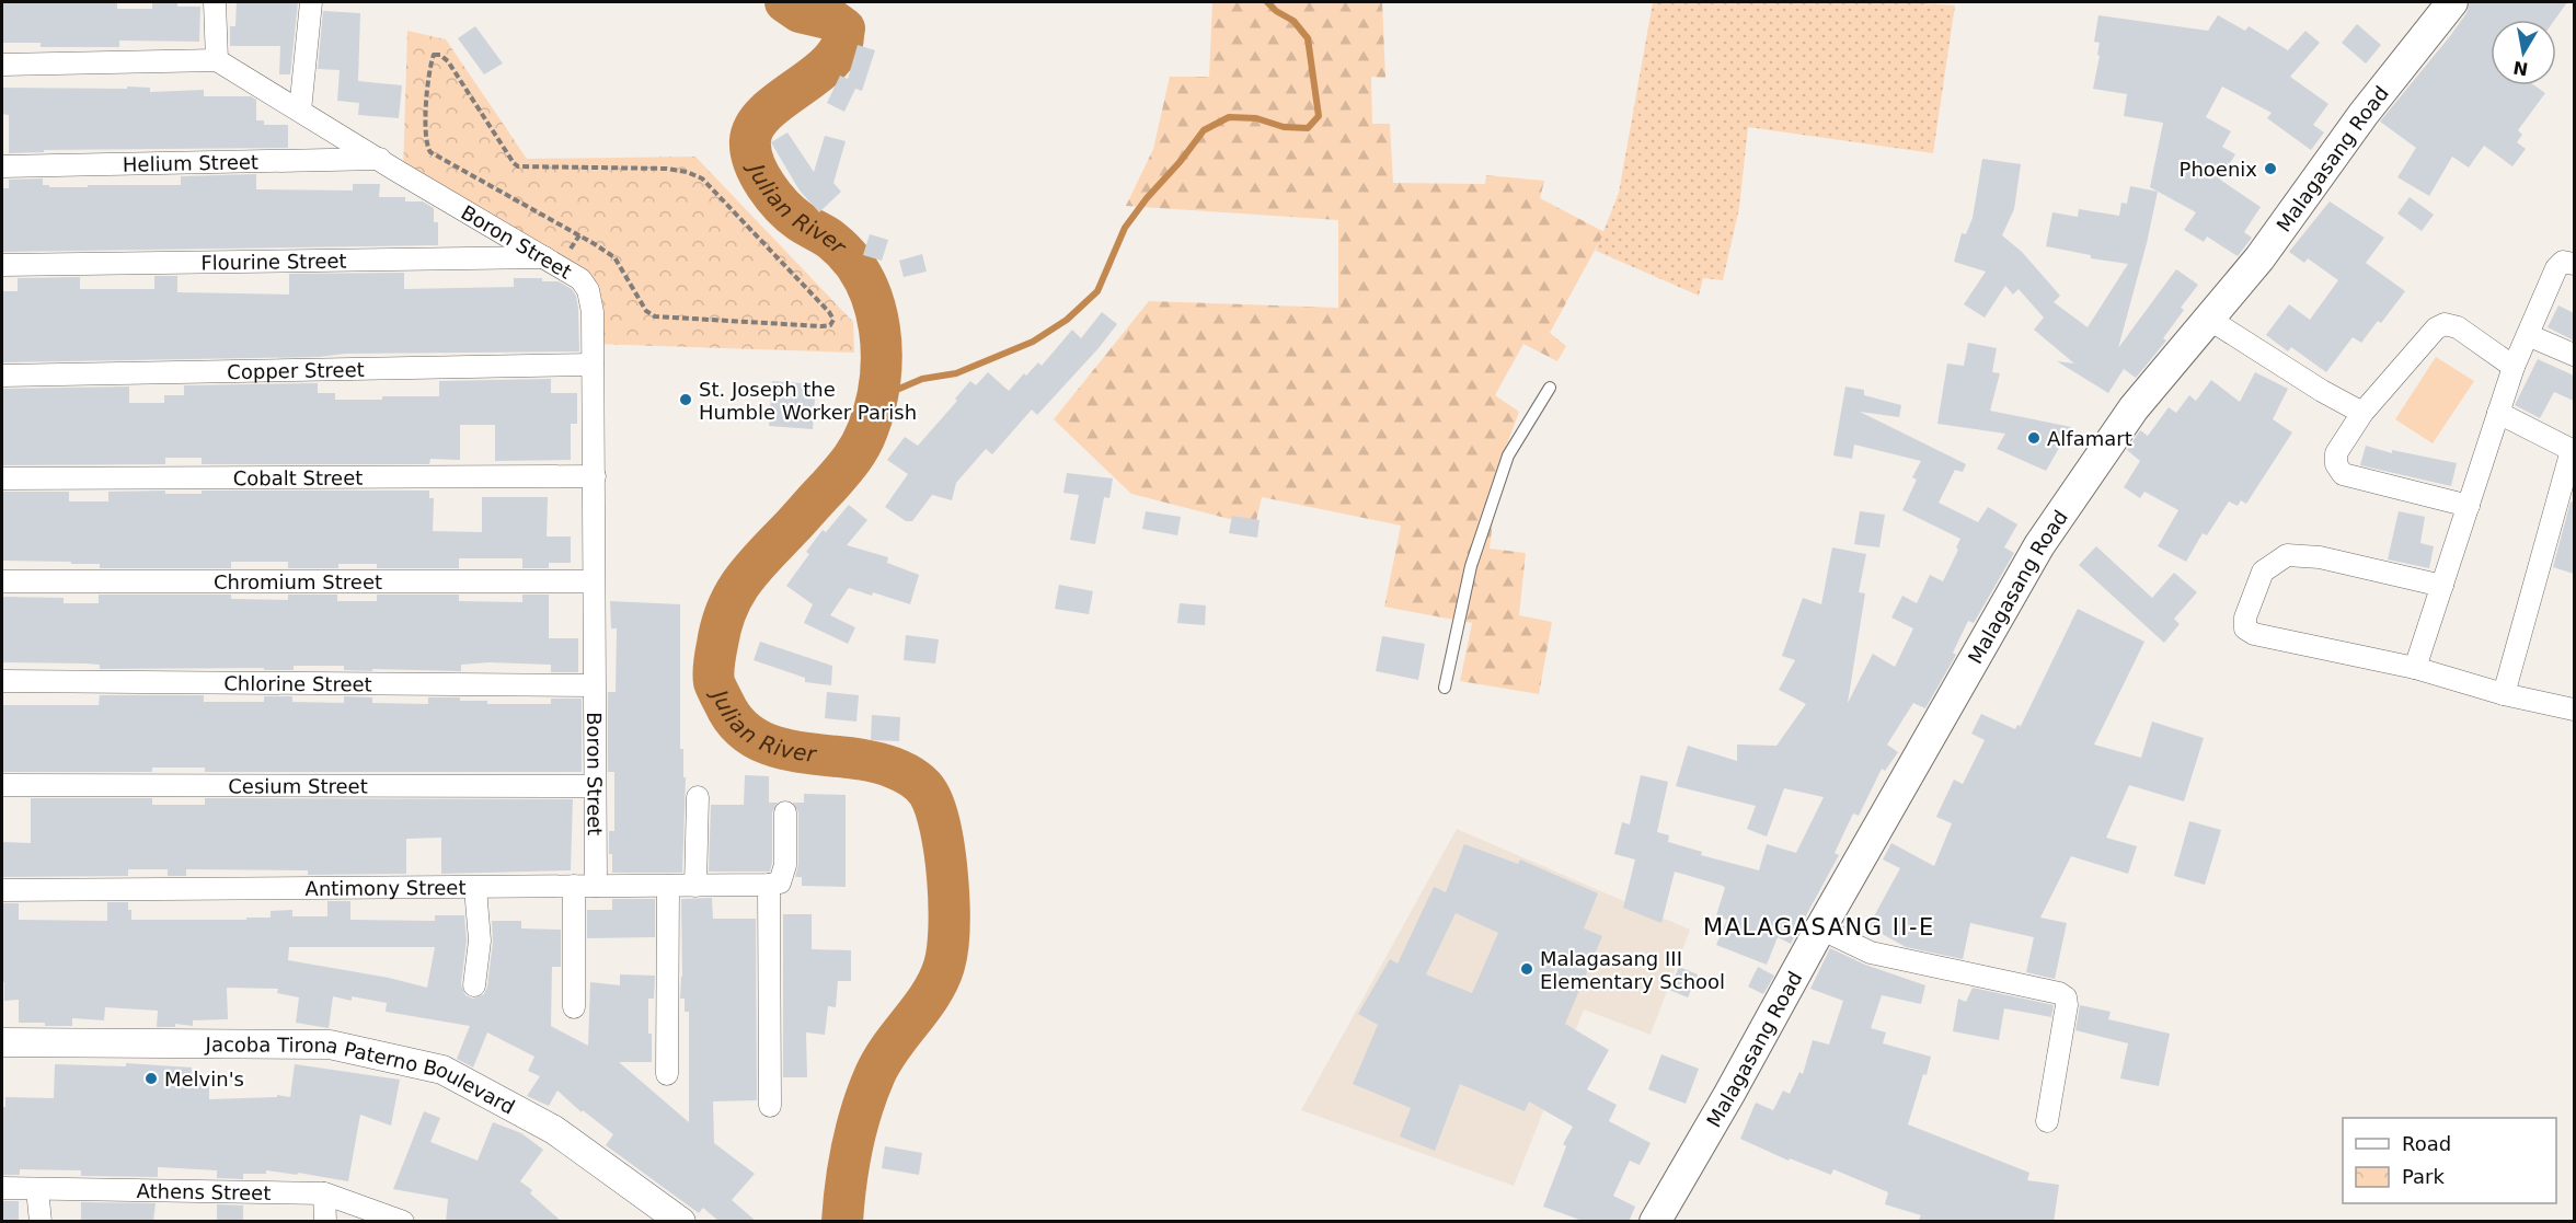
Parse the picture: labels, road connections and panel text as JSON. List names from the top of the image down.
{
  "streets": {
    "main road": ["Malagasang Road"],
    "street": [
      "Helium Street",
      "Boron Street",
      "Flourine Street",
      "Copper Street",
      "Cobalt Street",
      "Chromium Street",
      "Chlorine Street",
      "Cesium Street",
      "Antimony Street",
      "Jacoba Tirona Paterno Boulevard",
      "Athens Street"
    ]
  },
  "crossings": [
    ["Helium Street", "Boron Street"],
    ["Boron Street", "Flourine Street"],
    ["Boron Street", "Copper Street"],
    ["Boron Street", "Cobalt Street"],
    ["Boron Street", "Chromium Street"],
    ["Boron Street", "Chlorine Street"],
    ["Boron Street", "Cesium Street"],
    ["Boron Street", "Antimony Street"]
  ],
  "districts": ["MALAGASANG II-E"],
  "water": ["Julian River"],
  "places": [
    "Phoenix",
    "St. Joseph the Humble Worker Parish",
    "Alfamart",
    "Malagasang III Elementary School",
    "Melvin's"
  ],
  "legend": ["Road", "Park"],
  "north": "bottom"
}
